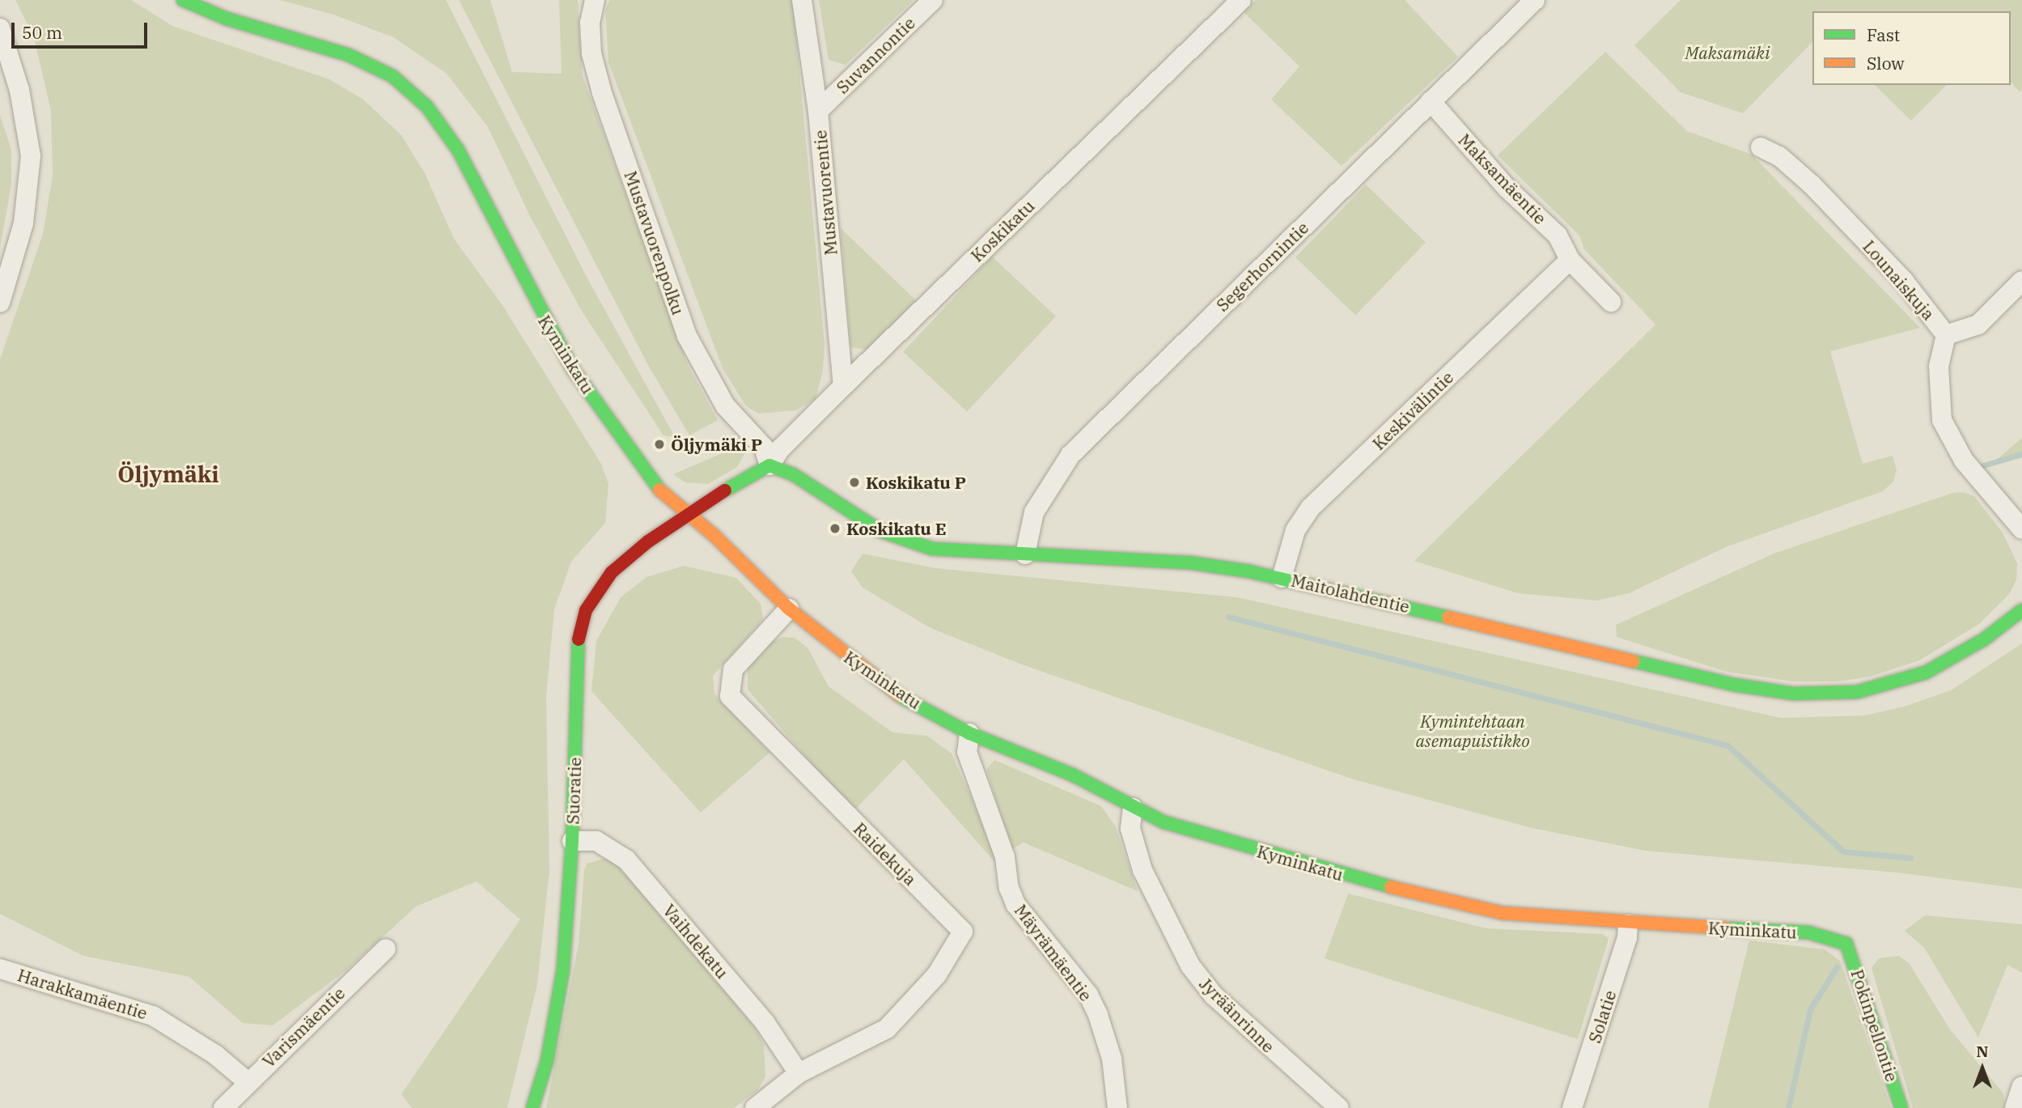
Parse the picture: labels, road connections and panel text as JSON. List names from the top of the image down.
{
  "streets": {
    "street": [
      "Suvannontie",
      "Maksamäentie",
      "Mustavuorentie",
      "Koskikatu",
      "Mustavuorenpolku",
      "Segerhornintie",
      "Lounaiskuja",
      "Kyminkatu",
      "Keskivälintie",
      "Maitolahdentie",
      "Suoratie",
      "Raidekuja",
      "Vaihdekatu",
      "Mäyrämäentie",
      "Harakkamäentie",
      "Jyräänrinne",
      "Solatie",
      "Pokinpellontie",
      "Varismäentie"
    ]
  },
  "crossings": [
    ["Suvannontie", "Mustavuorentie"],
    ["Maksamäentie", "Segerhornintie"],
    ["Maksamäentie", "Keskivälintie"],
    ["Mustavuorentie", "Koskikatu"],
    ["Koskikatu", "Mustavuorenpolku"],
    ["Koskikatu", "Maitolahdentie"],
    ["Mustavuorenpolku", "Maitolahdentie"],
    ["Segerhornintie", "Maitolahdentie"],
    ["Kyminkatu", "Suoratie"],
    ["Kyminkatu", "Raidekuja"],
    ["Kyminkatu", "Mäyrämäentie"],
    ["Kyminkatu", "Jyräänrinne"],
    ["Kyminkatu", "Solatie"],
    ["Kyminkatu", "Pokinpellontie"],
    ["Keskivälintie", "Maitolahdentie"],
    ["Suoratie", "Vaihdekatu"],
    ["Raidekuja", "Vaihdekatu"],
    ["Harakkamäentie", "Varismäentie"]
  ],
  "districts": ["Öljymäki"],
  "parks": ["Maksamäki", "Kymintehtaan asemapuistikko"],
  "places": ["Öljymäki P", "Koskikatu P", "Koskikatu E"],
  "legend": ["Fast", "Slow"],
  "scale_bar": "50 m",
  "north": "top"
}
